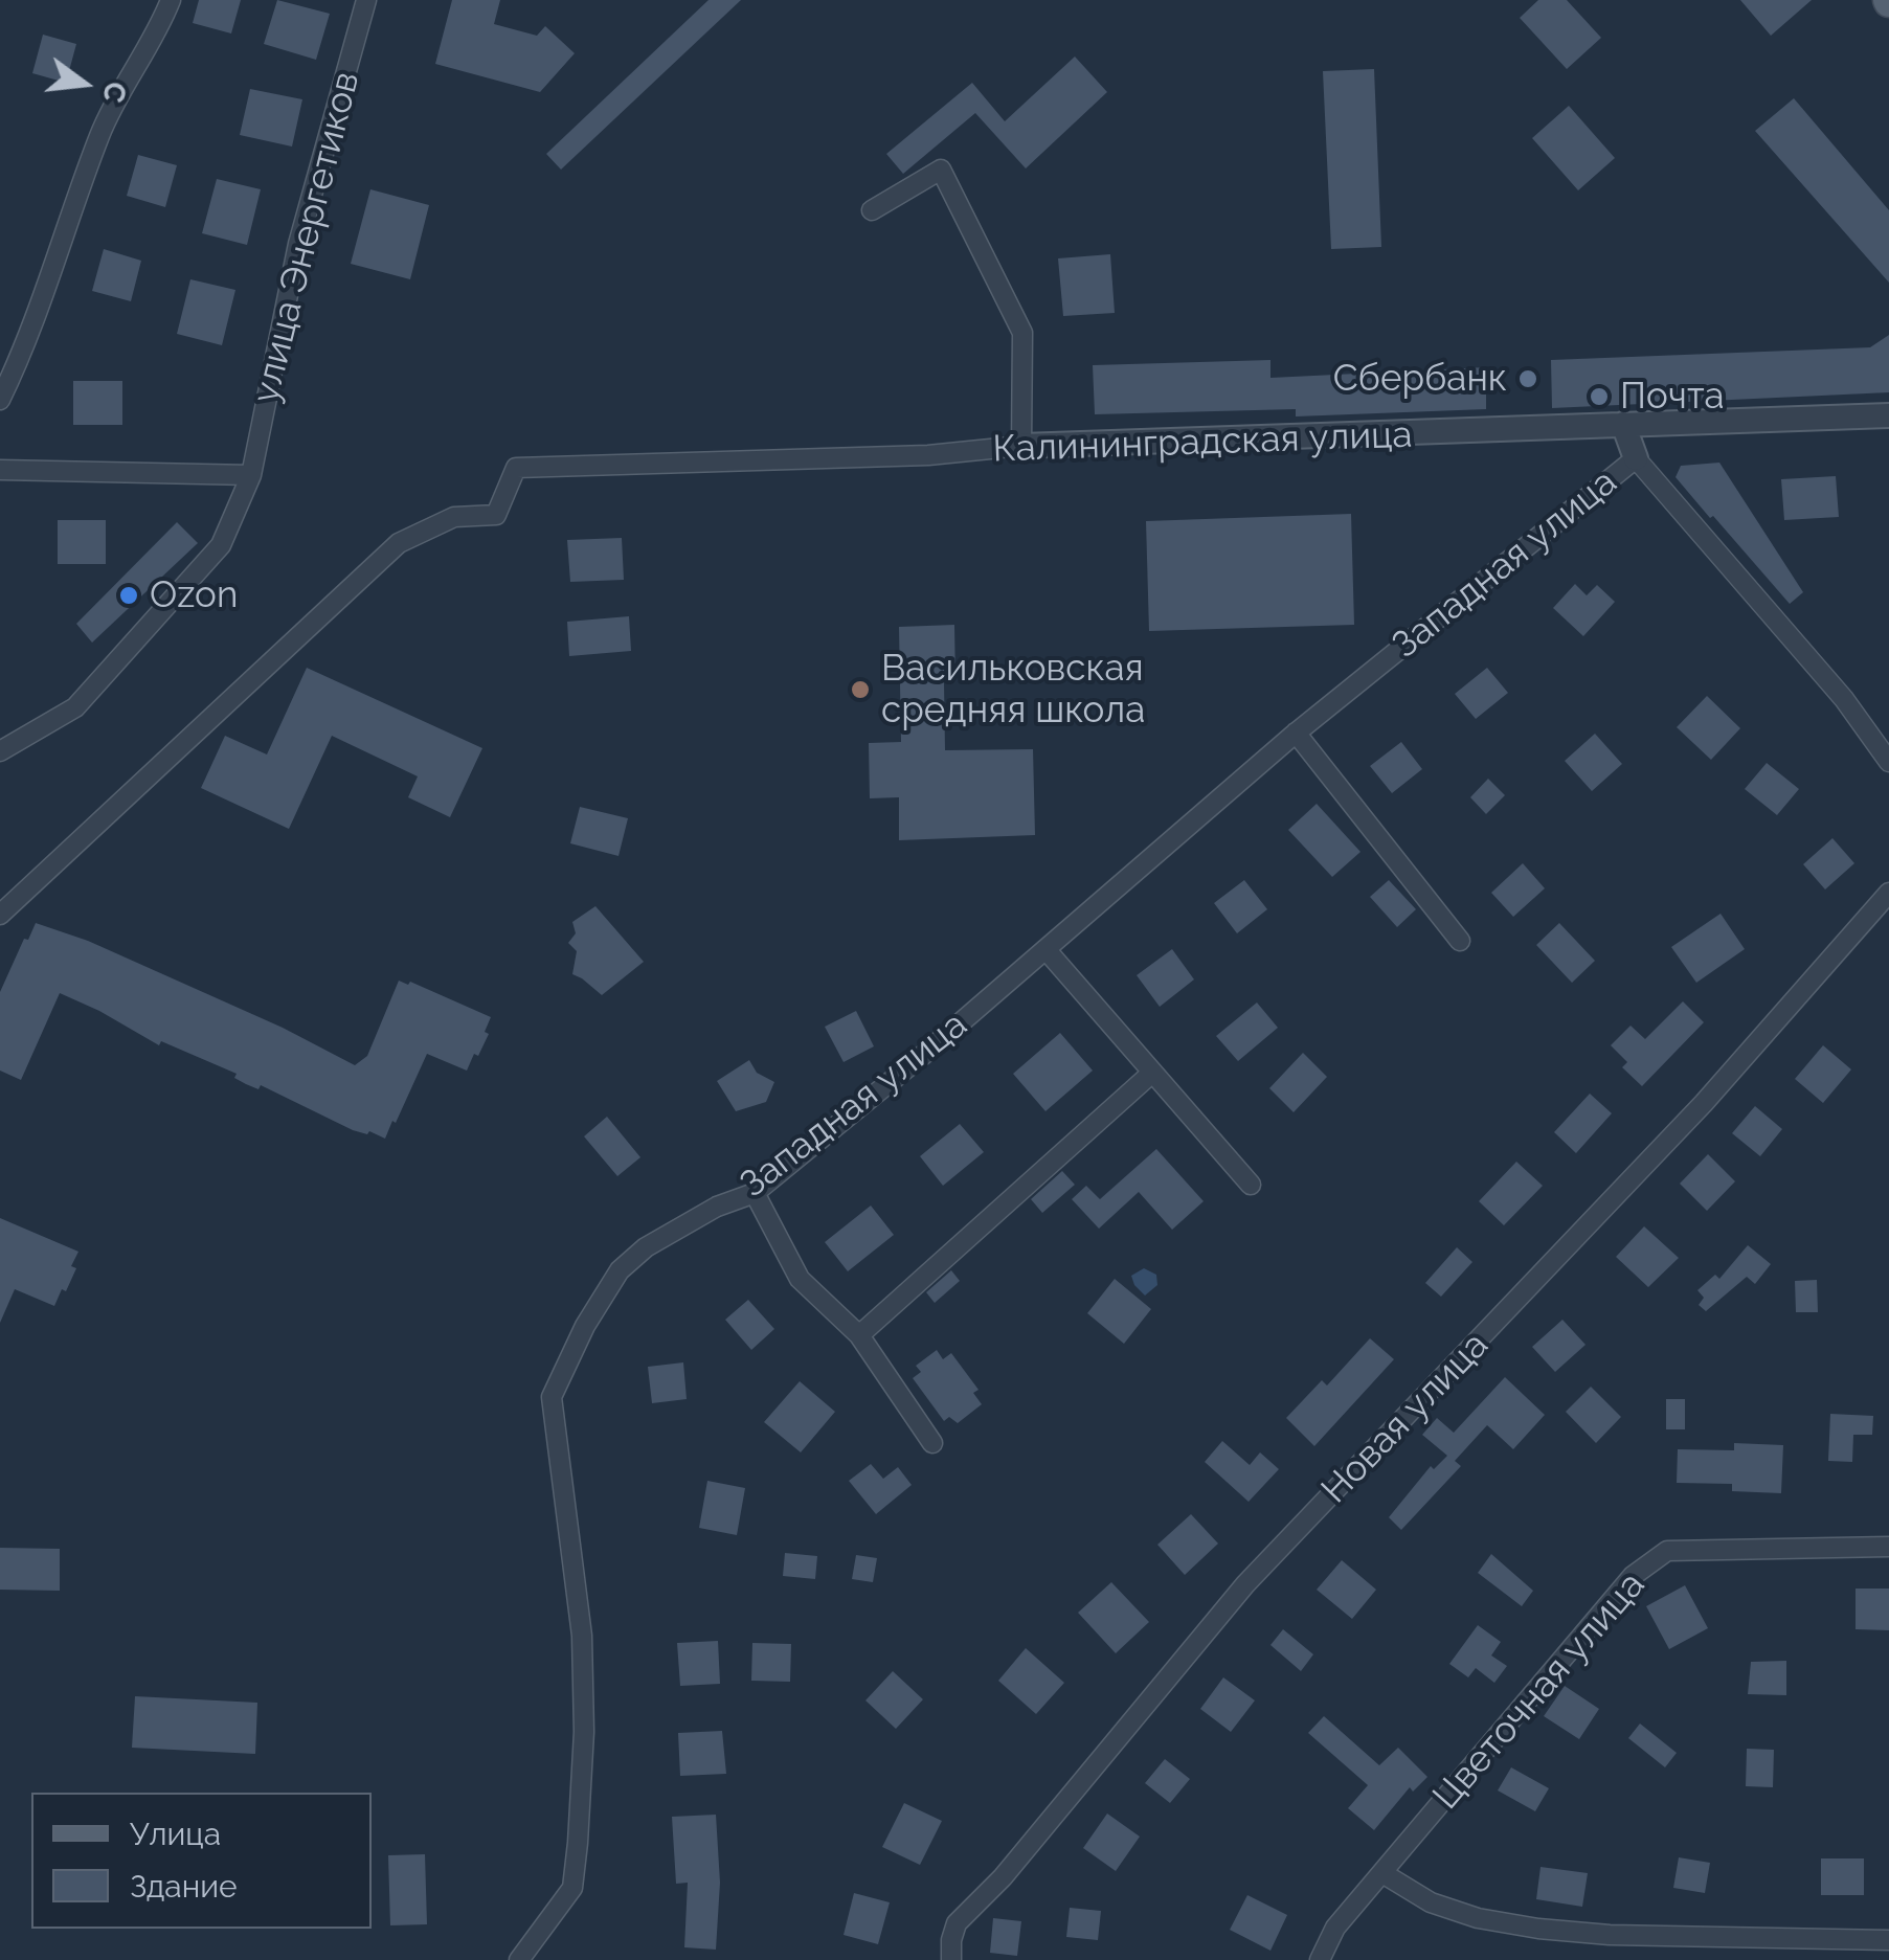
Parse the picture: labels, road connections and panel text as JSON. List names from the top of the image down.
{
  "streets": {
    "street": [
      "улица Энергетиков",
      "Калининградская улица",
      "Западная улица",
      "Новая улица",
      "Цветочная улица"
    ]
  },
  "places": [
    "Сбербанк",
    "Почта",
    "Ozon",
    "Васильковская средняя школа"
  ],
  "legend": ["Улица", "Здание"],
  "north": "right"
}
